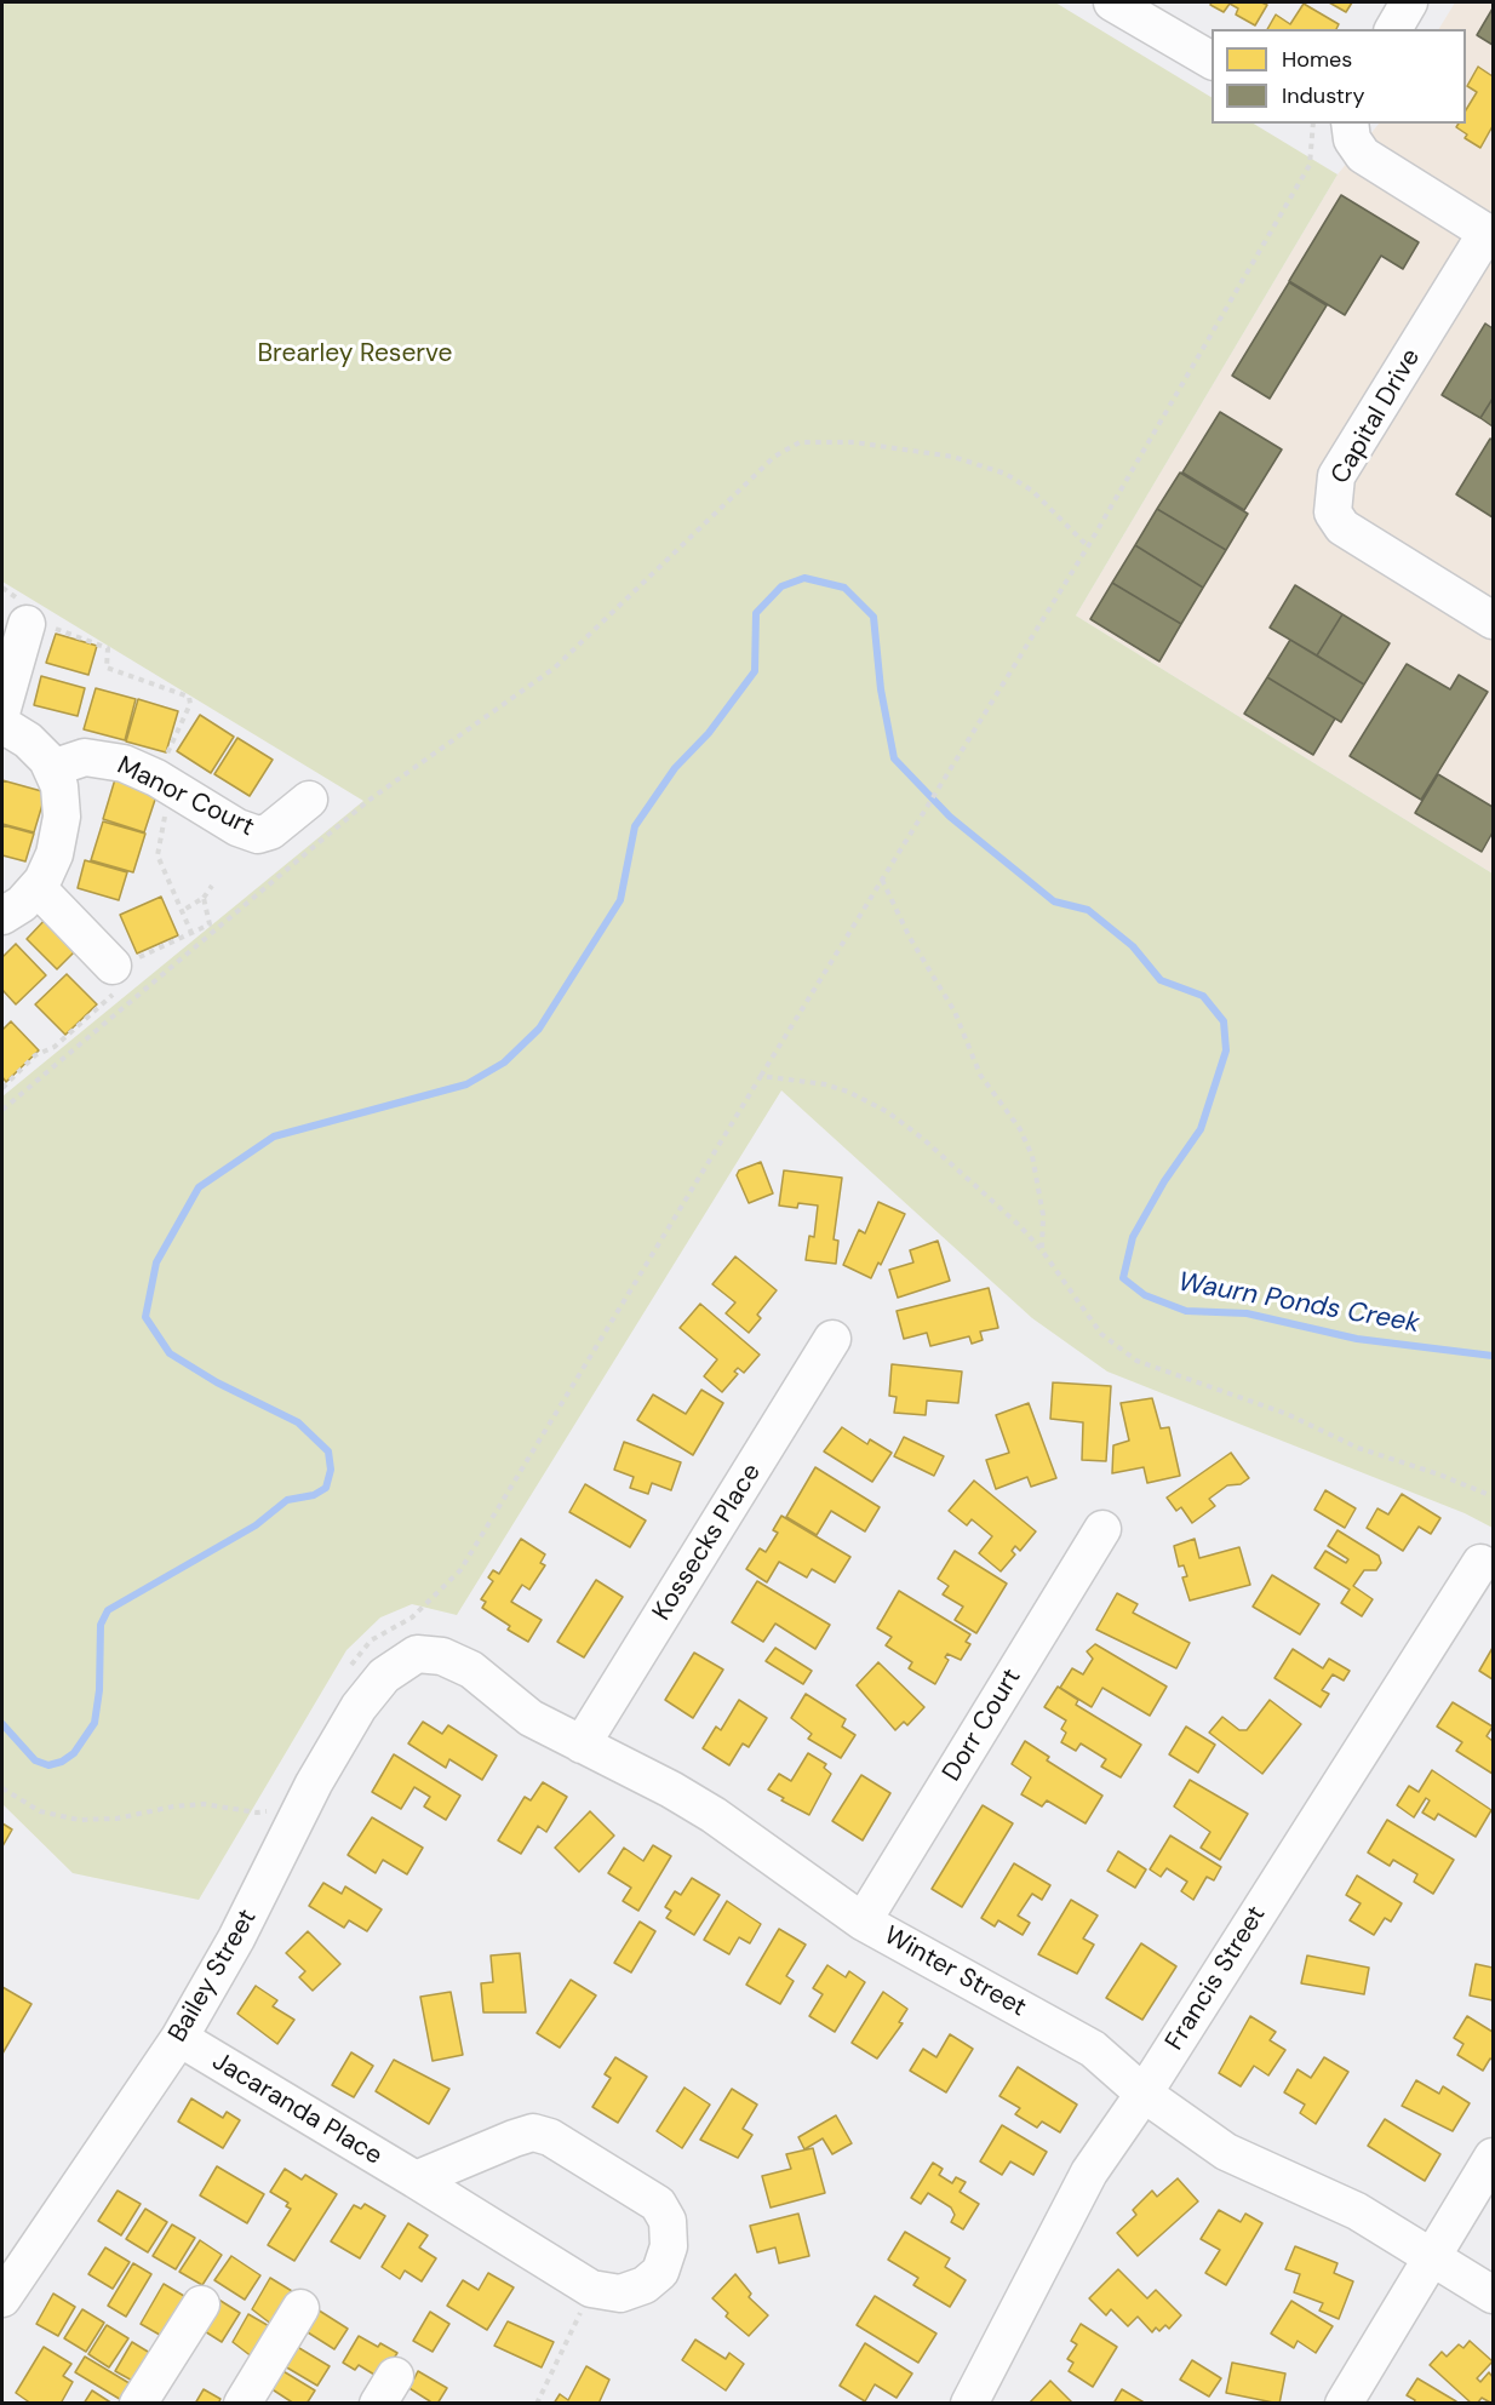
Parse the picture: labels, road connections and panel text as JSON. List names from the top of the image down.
{
  "streets": {
    "street": [
      "Capital Drive",
      "Manor Court",
      "Kossecks Place",
      "Dorr Court",
      "Winter Street",
      "Bailey Street",
      "Francis Street",
      "Jacaranda Place"
    ]
  },
  "crossings": [
    ["Kossecks Place", "Winter Street"],
    ["Dorr Court", "Winter Street"],
    ["Winter Street", "Bailey Street"],
    ["Winter Street", "Francis Street"],
    ["Bailey Street", "Jacaranda Place"]
  ],
  "water": ["Waurn Ponds Creek"],
  "parks": ["Brearley Reserve"],
  "legend": ["Homes", "Industry"]
}
